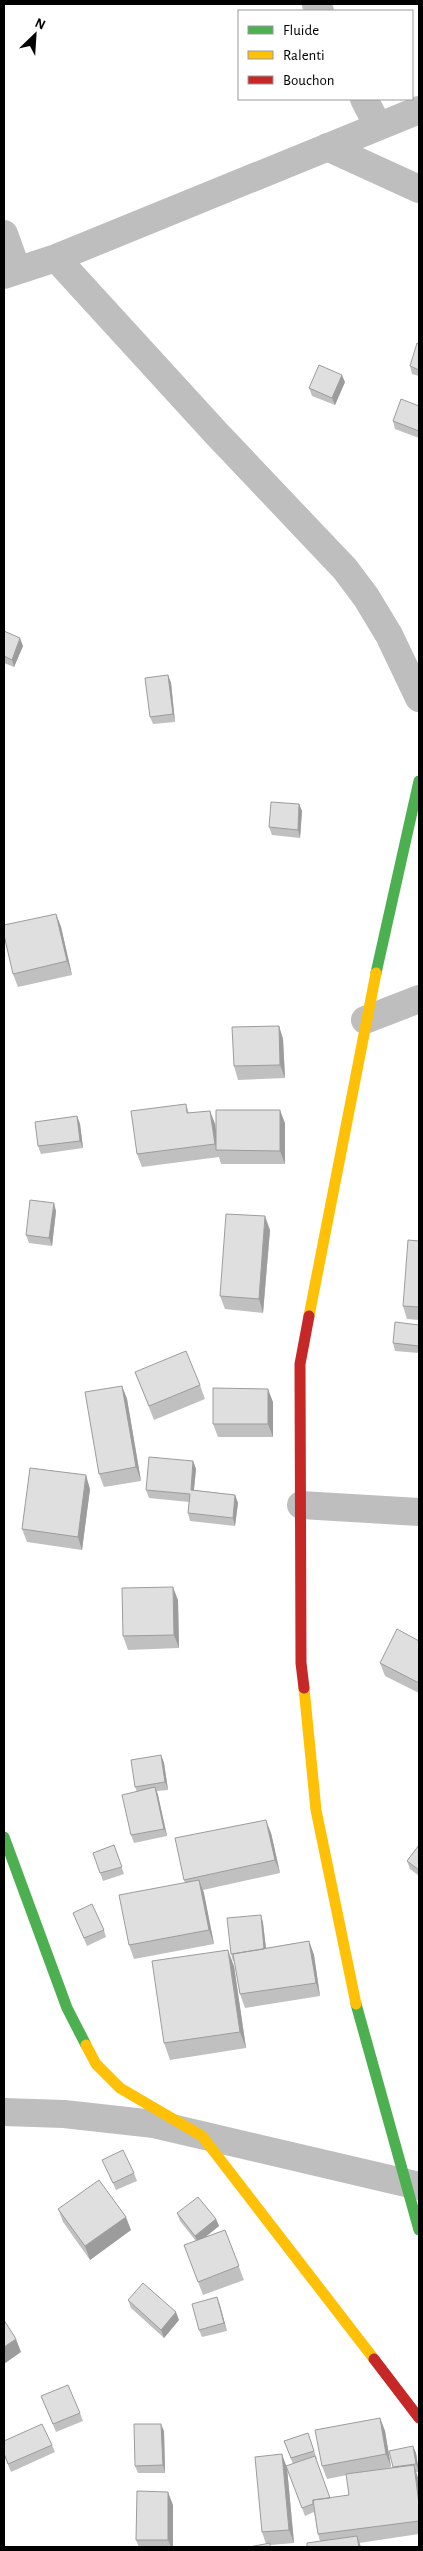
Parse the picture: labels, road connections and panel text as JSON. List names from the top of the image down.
{
  "legend": ["Fluide", "Ralenti", "Bouchon"],
  "north": "top right"
}
